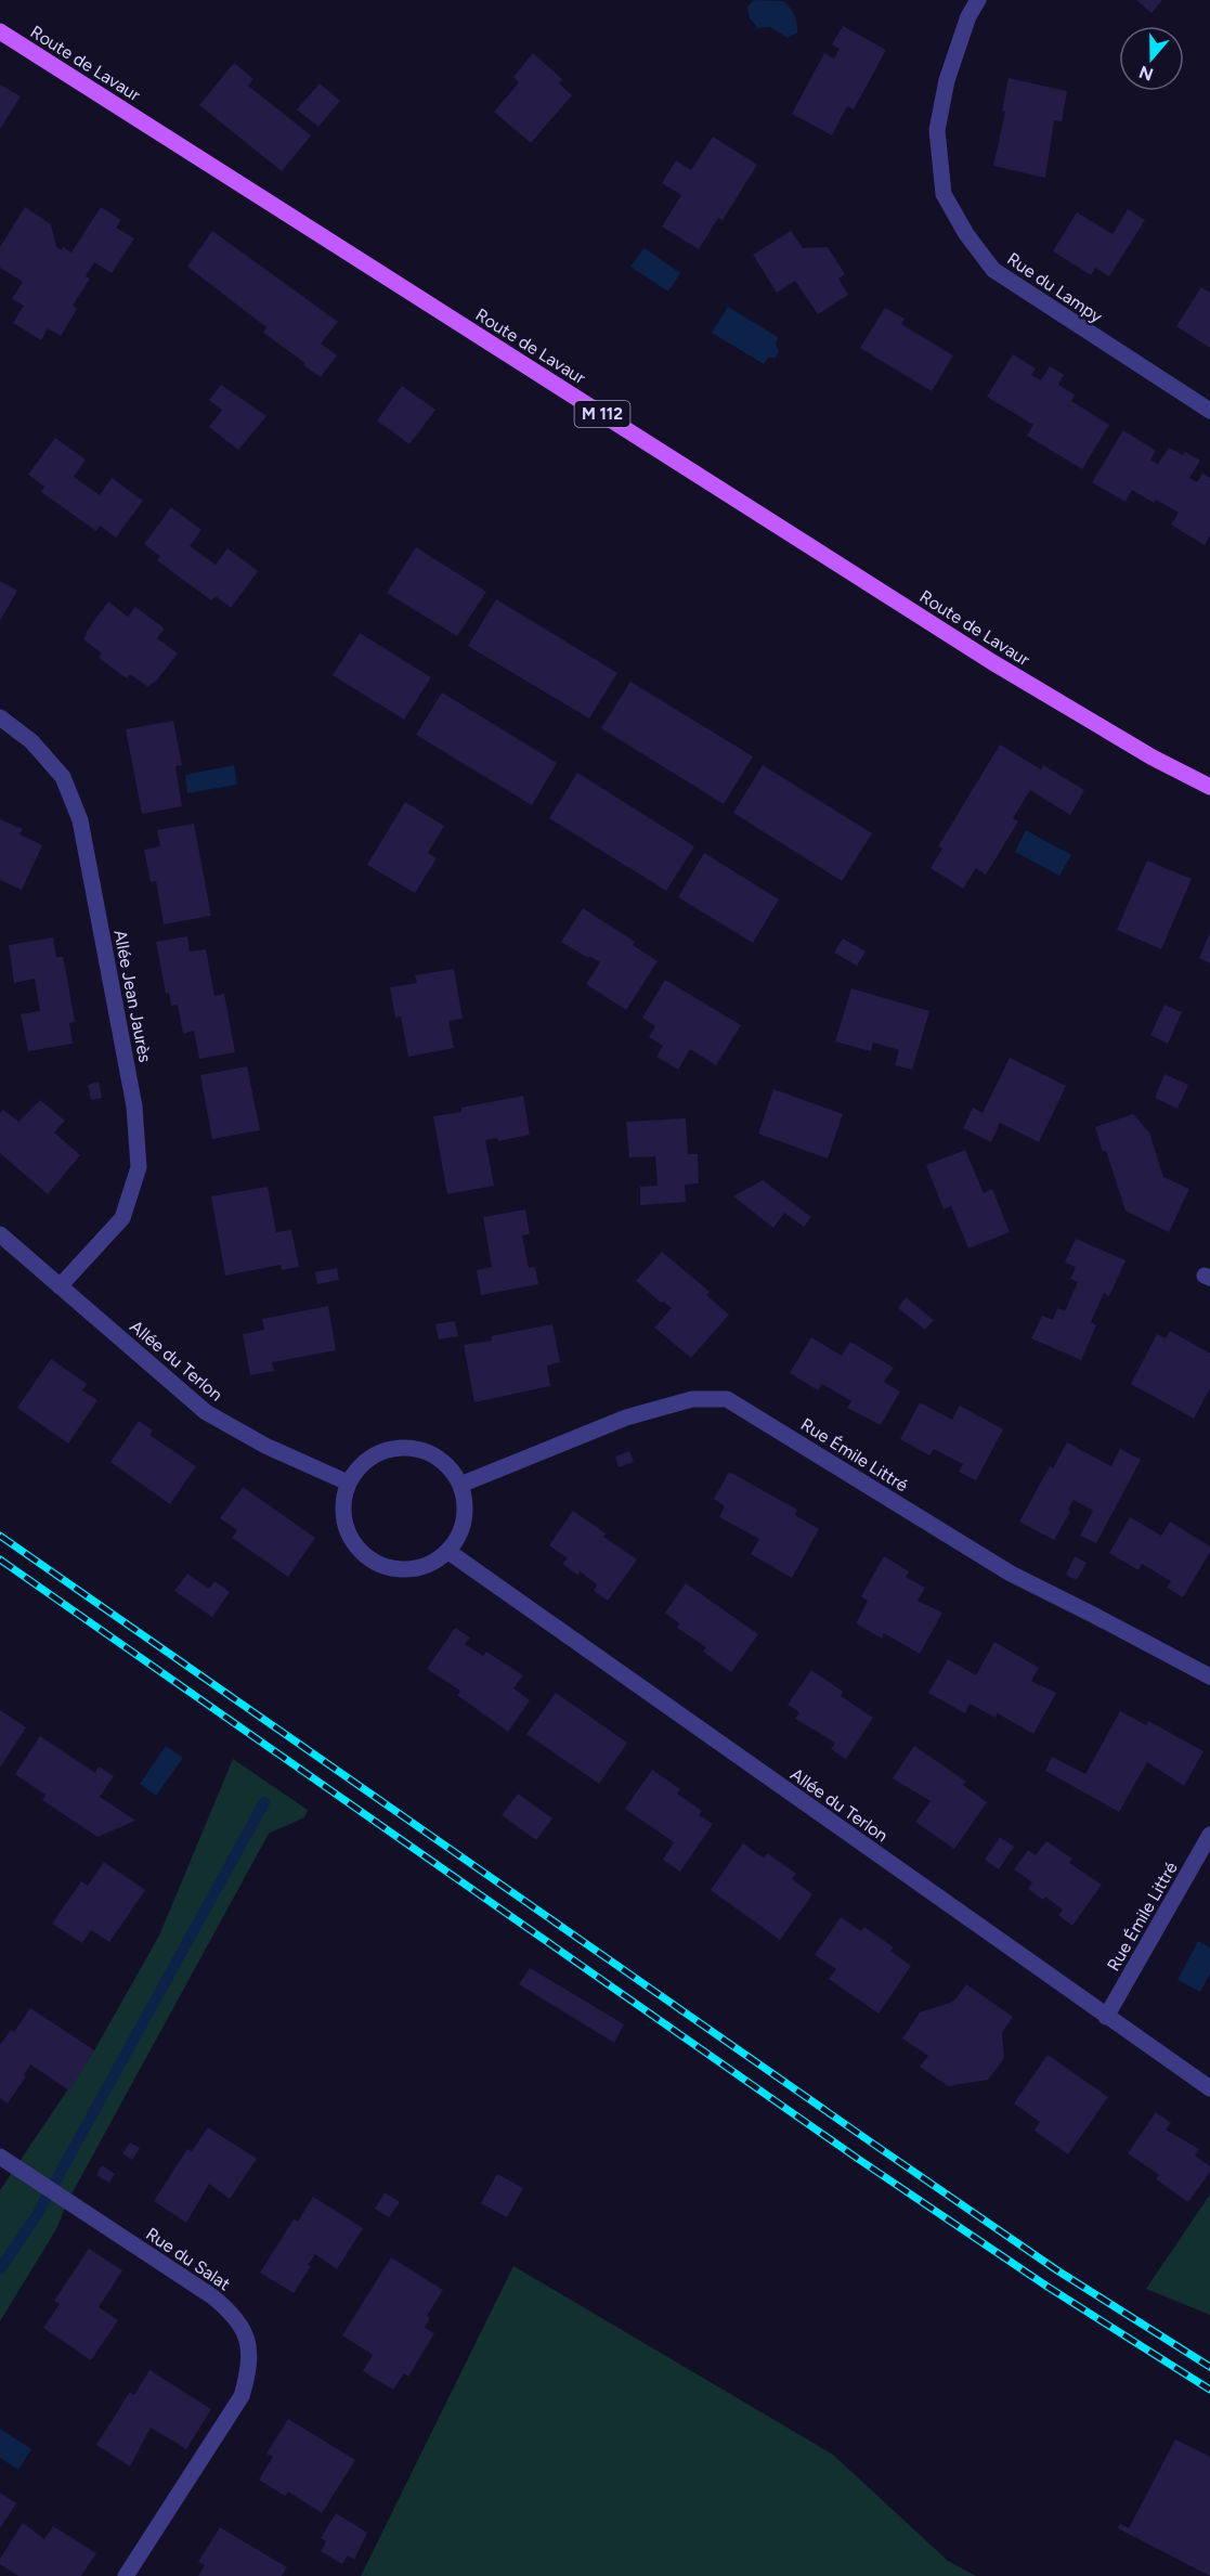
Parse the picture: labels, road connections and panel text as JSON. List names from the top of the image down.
{
  "streets": {
    "main road": ["Route de Lavaur", "M 112"],
    "street": [
      "Rue du Lampy",
      "Allée Jean Jaurès",
      "Allée du Terlon",
      "Rue Émile Littré",
      "Rue du Salat"
    ]
  },
  "crossings": [
    ["Allée Jean Jaurès", "Allée du Terlon"],
    ["Allée du Terlon", "Rue Émile Littré"]
  ],
  "north": "bottom"
}
